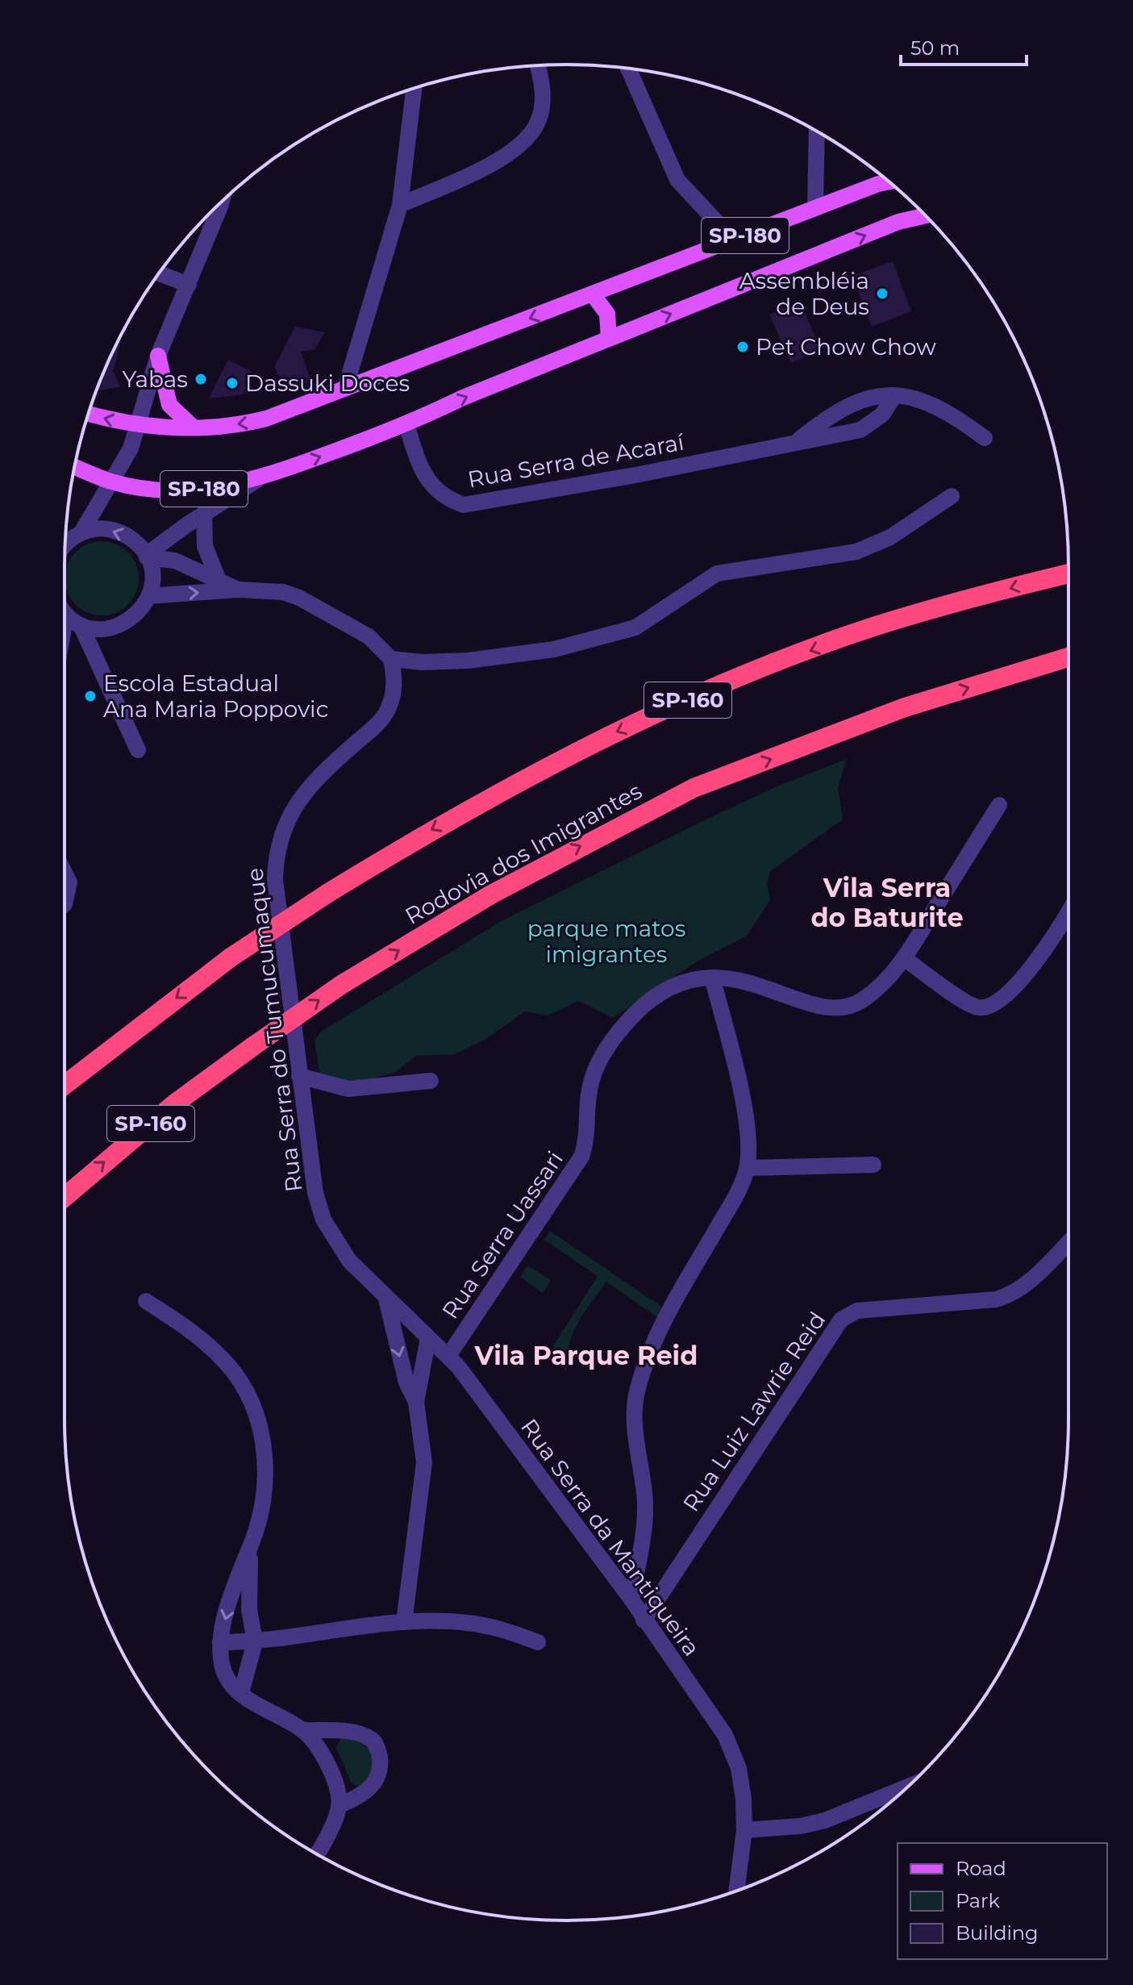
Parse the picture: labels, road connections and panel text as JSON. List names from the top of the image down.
{
  "streets": {
    "highway": ["SP-160", "Rodovia dos Imigrantes"],
    "main road": ["SP-180"],
    "street": [
      "Rua Serra de Acaraí",
      "Rua Serra do Tumucumaque",
      "Rua Serra Uassari",
      "Rua Luiz Lawrie Reid",
      "Rua Serra da Mantiqueira"
    ]
  },
  "crossings": [
    ["SP-180", "Rua Serra de Acaraí"],
    ["Rua Serra do Tumucumaque", "Rua Serra da Mantiqueira"],
    ["Rua Serra Uassari", "Rua Serra da Mantiqueira"],
    ["Rua Luiz Lawrie Reid", "Rua Serra da Mantiqueira"]
  ],
  "districts": ["Vila Serra do Baturite", "Vila Parque Reid"],
  "parks": ["parque matos imigrantes"],
  "places": [
    "Assembléia de Deus",
    "Pet Chow Chow",
    "Yabas",
    "Dassuki Doces",
    "Escola Estadual Ana Maria Poppovic"
  ],
  "legend": ["Road", "Park", "Building"],
  "scale_bar": "50 m"
}
